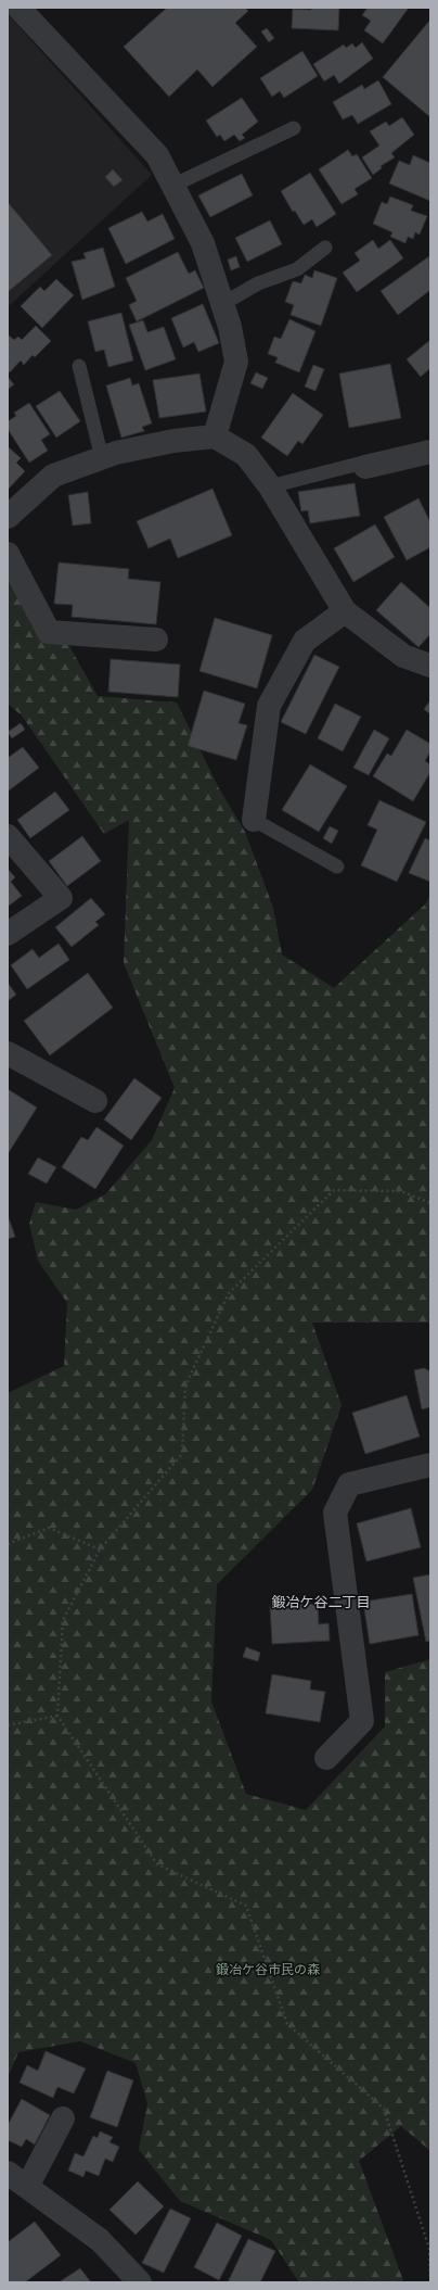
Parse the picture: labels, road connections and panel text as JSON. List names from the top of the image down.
{
  "districts": ["鍛冶ケ谷二丁目"],
  "parks": ["鍛冶ケ谷市民の森"]
}
